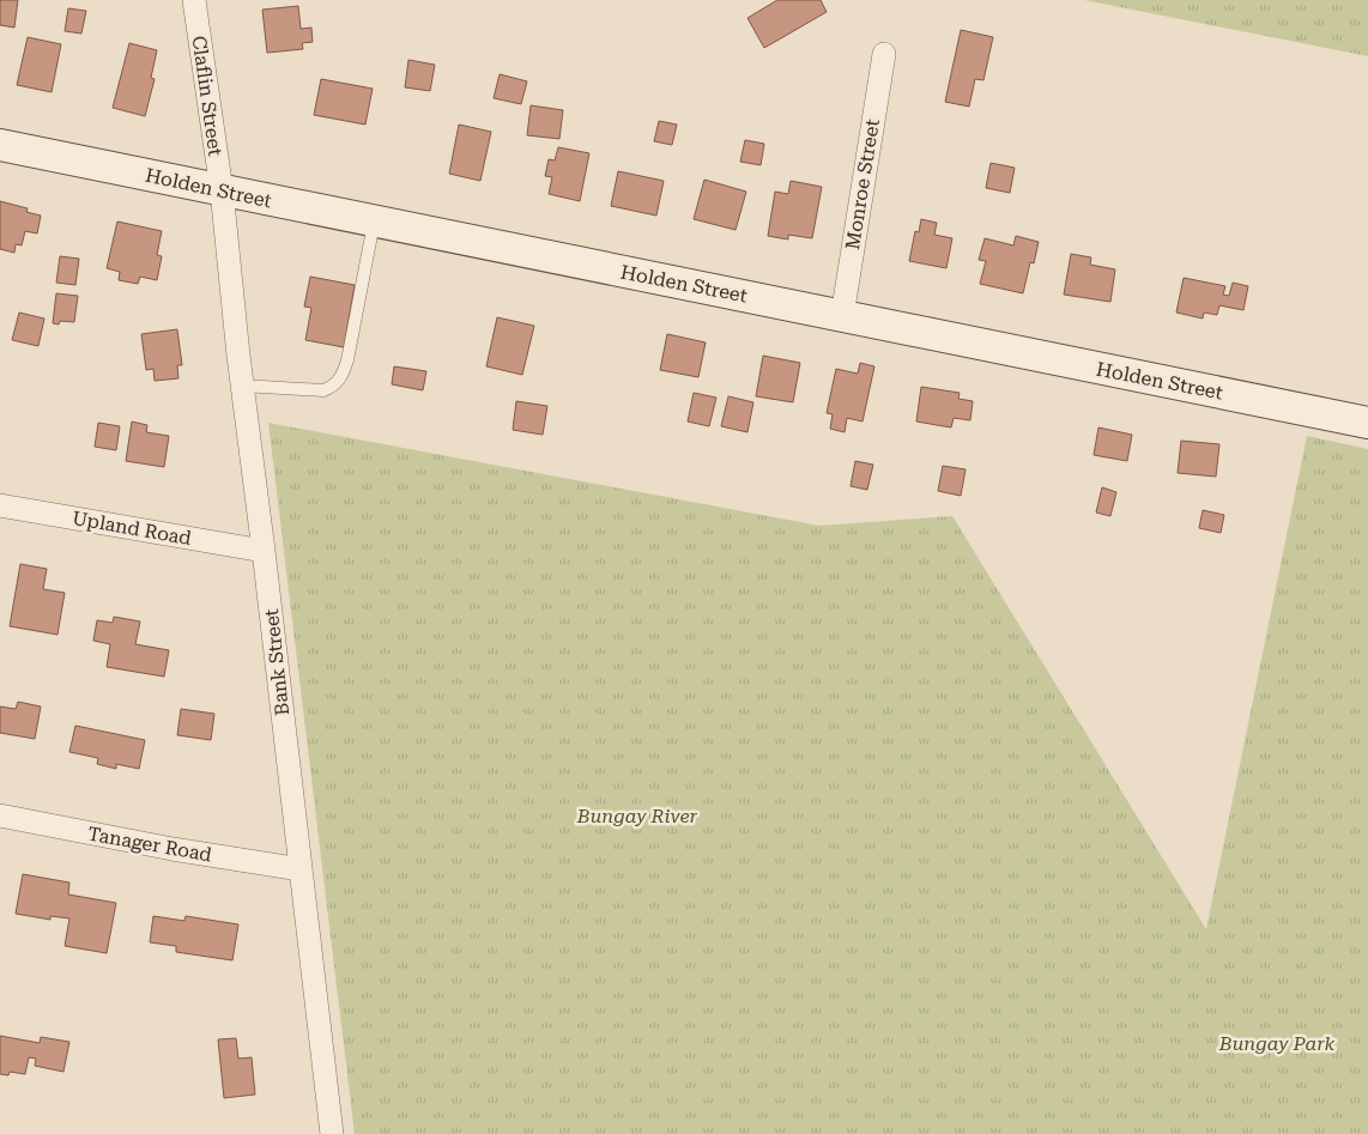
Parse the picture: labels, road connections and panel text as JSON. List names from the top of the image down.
{
  "streets": {
    "main road": ["Holden Street"],
    "street": [
      "Claflin Street",
      "Monroe Street",
      "Upland Road",
      "Bank Street",
      "Tanager Road"
    ]
  },
  "crossings": [
    ["Claflin Street", "Holden Street"],
    ["Claflin Street", "Bank Street"],
    ["Monroe Street", "Holden Street"],
    ["Holden Street", "Bank Street"],
    ["Upland Road", "Bank Street"],
    ["Bank Street", "Tanager Road"]
  ],
  "parks": ["Bungay River", "Bungay Park"]
}
